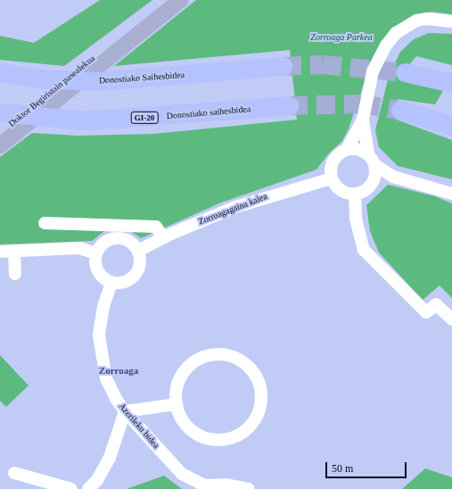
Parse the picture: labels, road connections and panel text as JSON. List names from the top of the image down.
{
  "streets": {
    "highway": ["Donostiako Saihesbidea", "Donostiako saihesbidea", "GI-20"],
    "main road": ["Doktor Begiristain pasealekua"],
    "street": ["Zorroagagaina kalea", "Azerileku bidea"]
  },
  "crossings": [
    ["Zorroagagaina kalea", "Azerileku bidea"]
  ],
  "districts": ["Zorroaga"],
  "parks": ["Zorroaga Parkea"],
  "scale_bar": "50 m"
}
